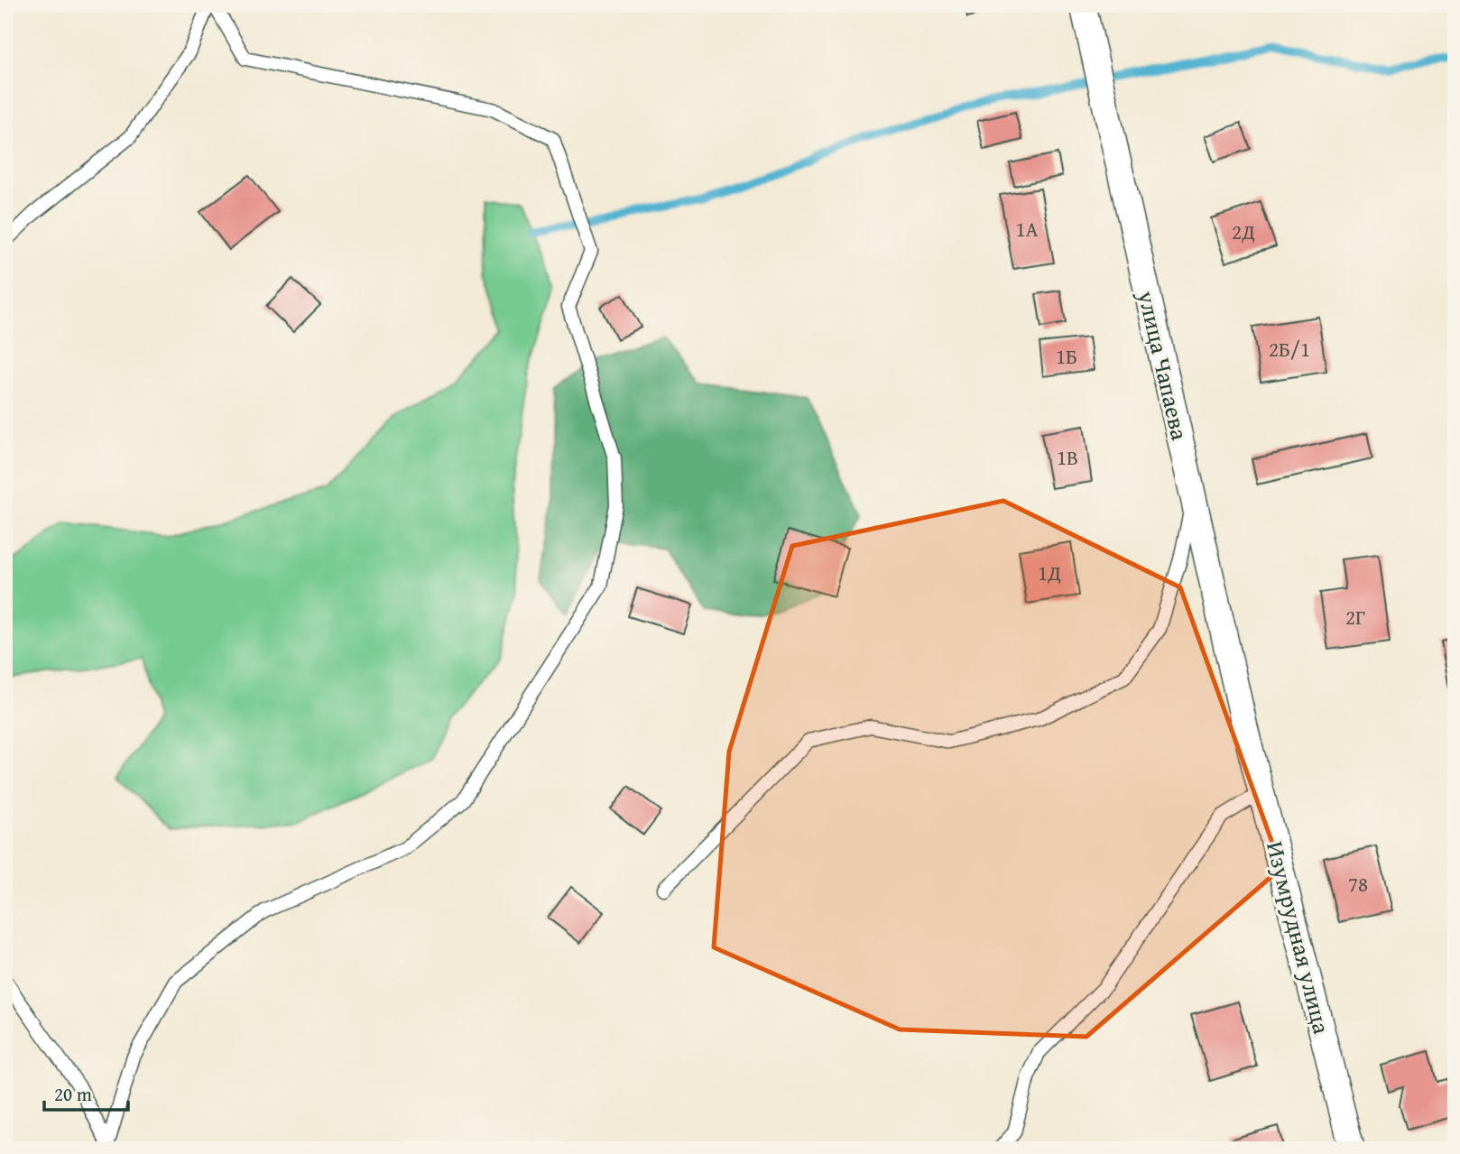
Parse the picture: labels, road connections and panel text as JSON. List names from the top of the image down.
{
  "streets": {
    "street": ["улица Чапаева", "Изумрудная улица"]
  },
  "crossings": [
    ["улица Чапаева", "Изумрудная улица"]
  ],
  "house_numbers": [
    "1А",
    "2Д",
    "2Б/1",
    "1Б",
    "1В",
    "1Д",
    "2Г",
    "78"
  ],
  "scale_bar": "20 m"
}
